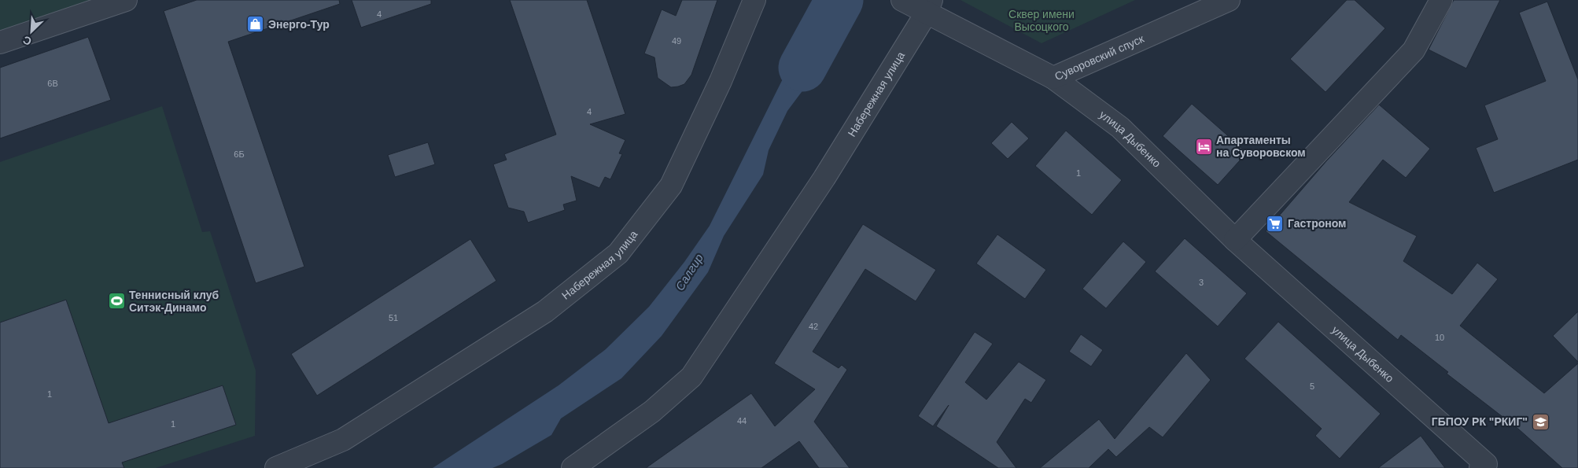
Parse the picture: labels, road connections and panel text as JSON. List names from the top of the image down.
{
  "streets": {
    "street": ["Суворовский спуск", "Набережная улица", "улица Дыбенко"]
  },
  "crossings": [
    ["Суворовский спуск", "Набережная улица"],
    ["Суворовский спуск", "улица Дыбенко"]
  ],
  "water": ["Салгир"],
  "parks": ["Сквер имени Высоцкого"],
  "places": {
    "shop": ["Энерго-Тур"],
    "hotel": ["Апартаменты на Суворовском"],
    "supermarket": ["Гастроном"],
    "sports": ["Теннисный клуб Ситэк-Динамо"],
    "school or university": ["ГБПОУ РК \"РКИГ\""]
  },
  "house_numbers": [
    "4",
    "49",
    "6В",
    "4",
    "6Б",
    "1",
    "3",
    "51",
    "42",
    "10",
    "5",
    "1",
    "44",
    "1"
  ],
  "north": "bottom left"
}
